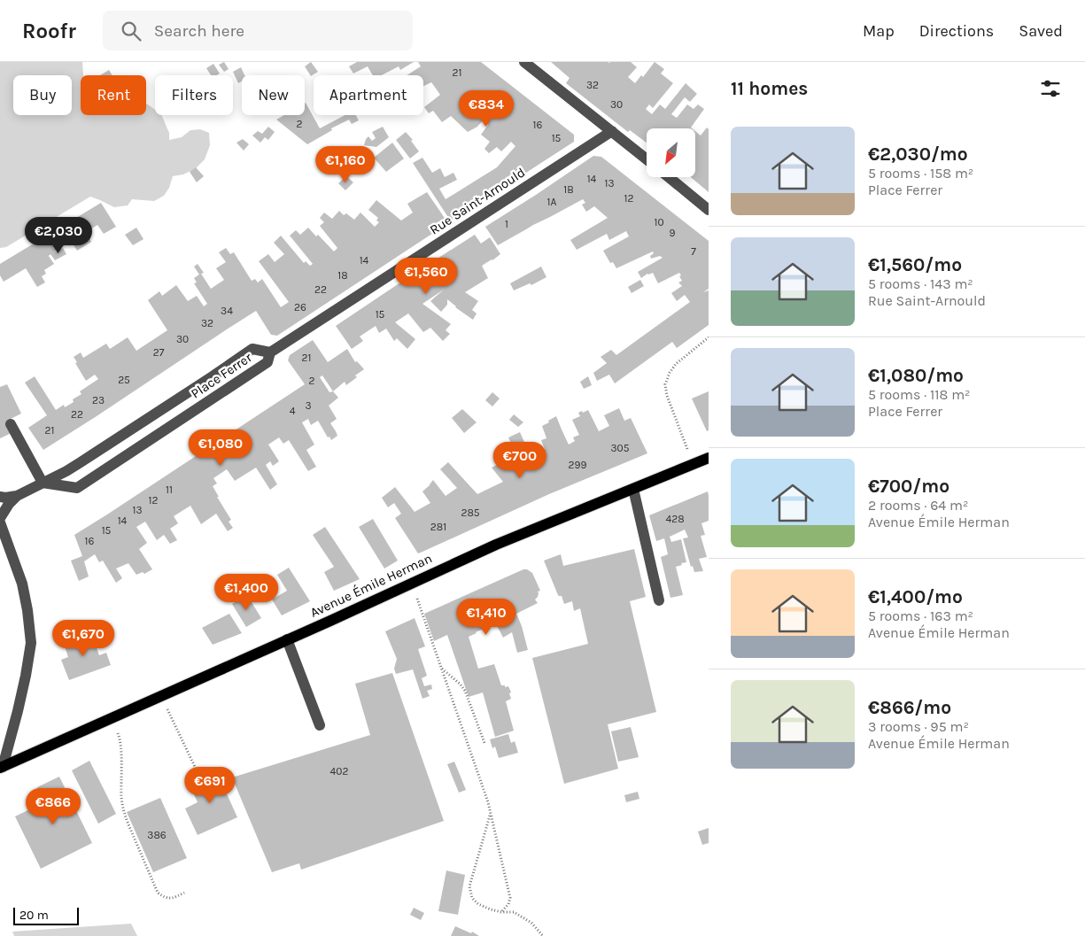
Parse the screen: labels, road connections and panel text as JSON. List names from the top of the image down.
{
  "streets": {
    "main road": ["Avenue Émile Herman"],
    "street": ["Rue Saint-Arnould", "Place Ferrer"]
  },
  "crossings": [
    ["Rue Saint-Arnould", "Place Ferrer"]
  ],
  "house_numbers": [
    "21",
    "32",
    "30",
    "2",
    "16",
    "15",
    "14",
    "13",
    "1B",
    "12",
    "1A",
    "10",
    "1",
    "9",
    "7",
    "14",
    "18",
    "22",
    "26",
    "34",
    "15",
    "32",
    "30",
    "27",
    "21",
    "25",
    "2",
    "23",
    "3",
    "4",
    "22",
    "21",
    "305",
    "299",
    "11",
    "12",
    "13",
    "285",
    "428",
    "14",
    "281",
    "15",
    "16",
    "402",
    "386"
  ],
  "scale_bar": "20 m",
  "north": "bottom left",
  "page": {
    "header": "Roofr",
    "search": "Search here",
    "nav": ["Map", "Directions", "Saved"],
    "heading": "11 homes",
    "chip": [
      "Buy",
      "Rent",
      "Filters",
      "New",
      "Apartment"
    ],
    "price": [
      "€834",
      "€1,160",
      "€2,030",
      "€1,560",
      "€1,080",
      "€700",
      "€1,400",
      "€1,410",
      "€1,670",
      "€691",
      "€866"
    ],
    "list": [
      {
        "name": "€2,030/mo",
        "note": "5 rooms · 158 m² · Place Ferrer"
      },
      {
        "name": "€1,560/mo",
        "note": "5 rooms · 143 m² · Rue Saint-Arnould"
      },
      {
        "name": "€1,080/mo",
        "note": "5 rooms · 118 m² · Place Ferrer"
      },
      {
        "name": "€700/mo",
        "note": "2 rooms · 64 m² · Avenue Émile Herman"
      },
      {
        "name": "€1,400/mo",
        "note": "5 rooms · 163 m² · Avenue Émile Herman"
      },
      {
        "name": "€866/mo",
        "note": "3 rooms · 95 m² · Avenue Émile Herman"
      }
    ],
    "scale": "20 m"
  }
}
